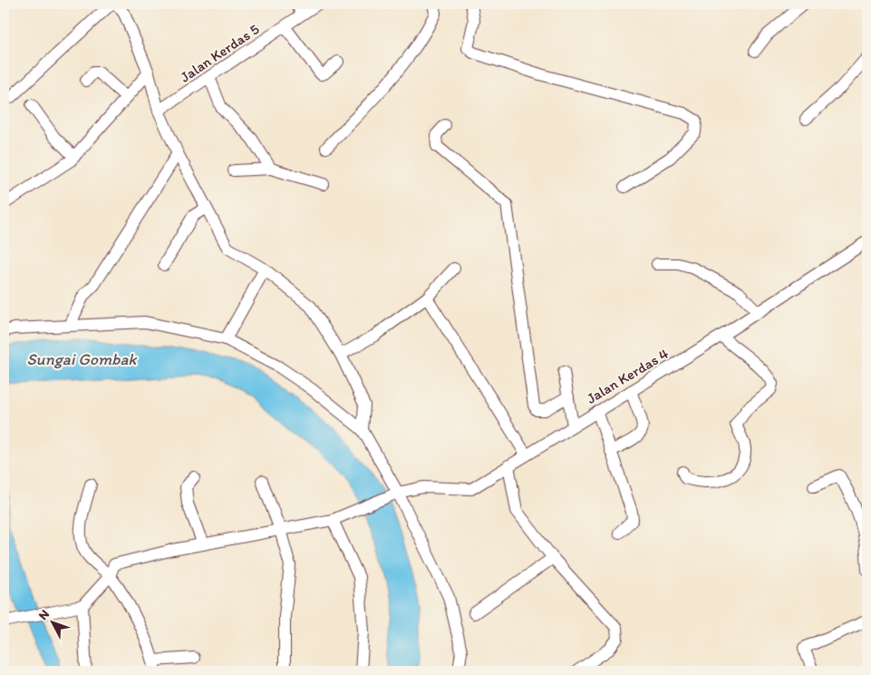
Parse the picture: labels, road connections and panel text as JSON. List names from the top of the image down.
{
  "streets": {
    "street": ["Jalan Kerdas 5", "Jalan Kerdas 4"]
  },
  "water": ["Sungai Gombak"],
  "north": "top left"
}
